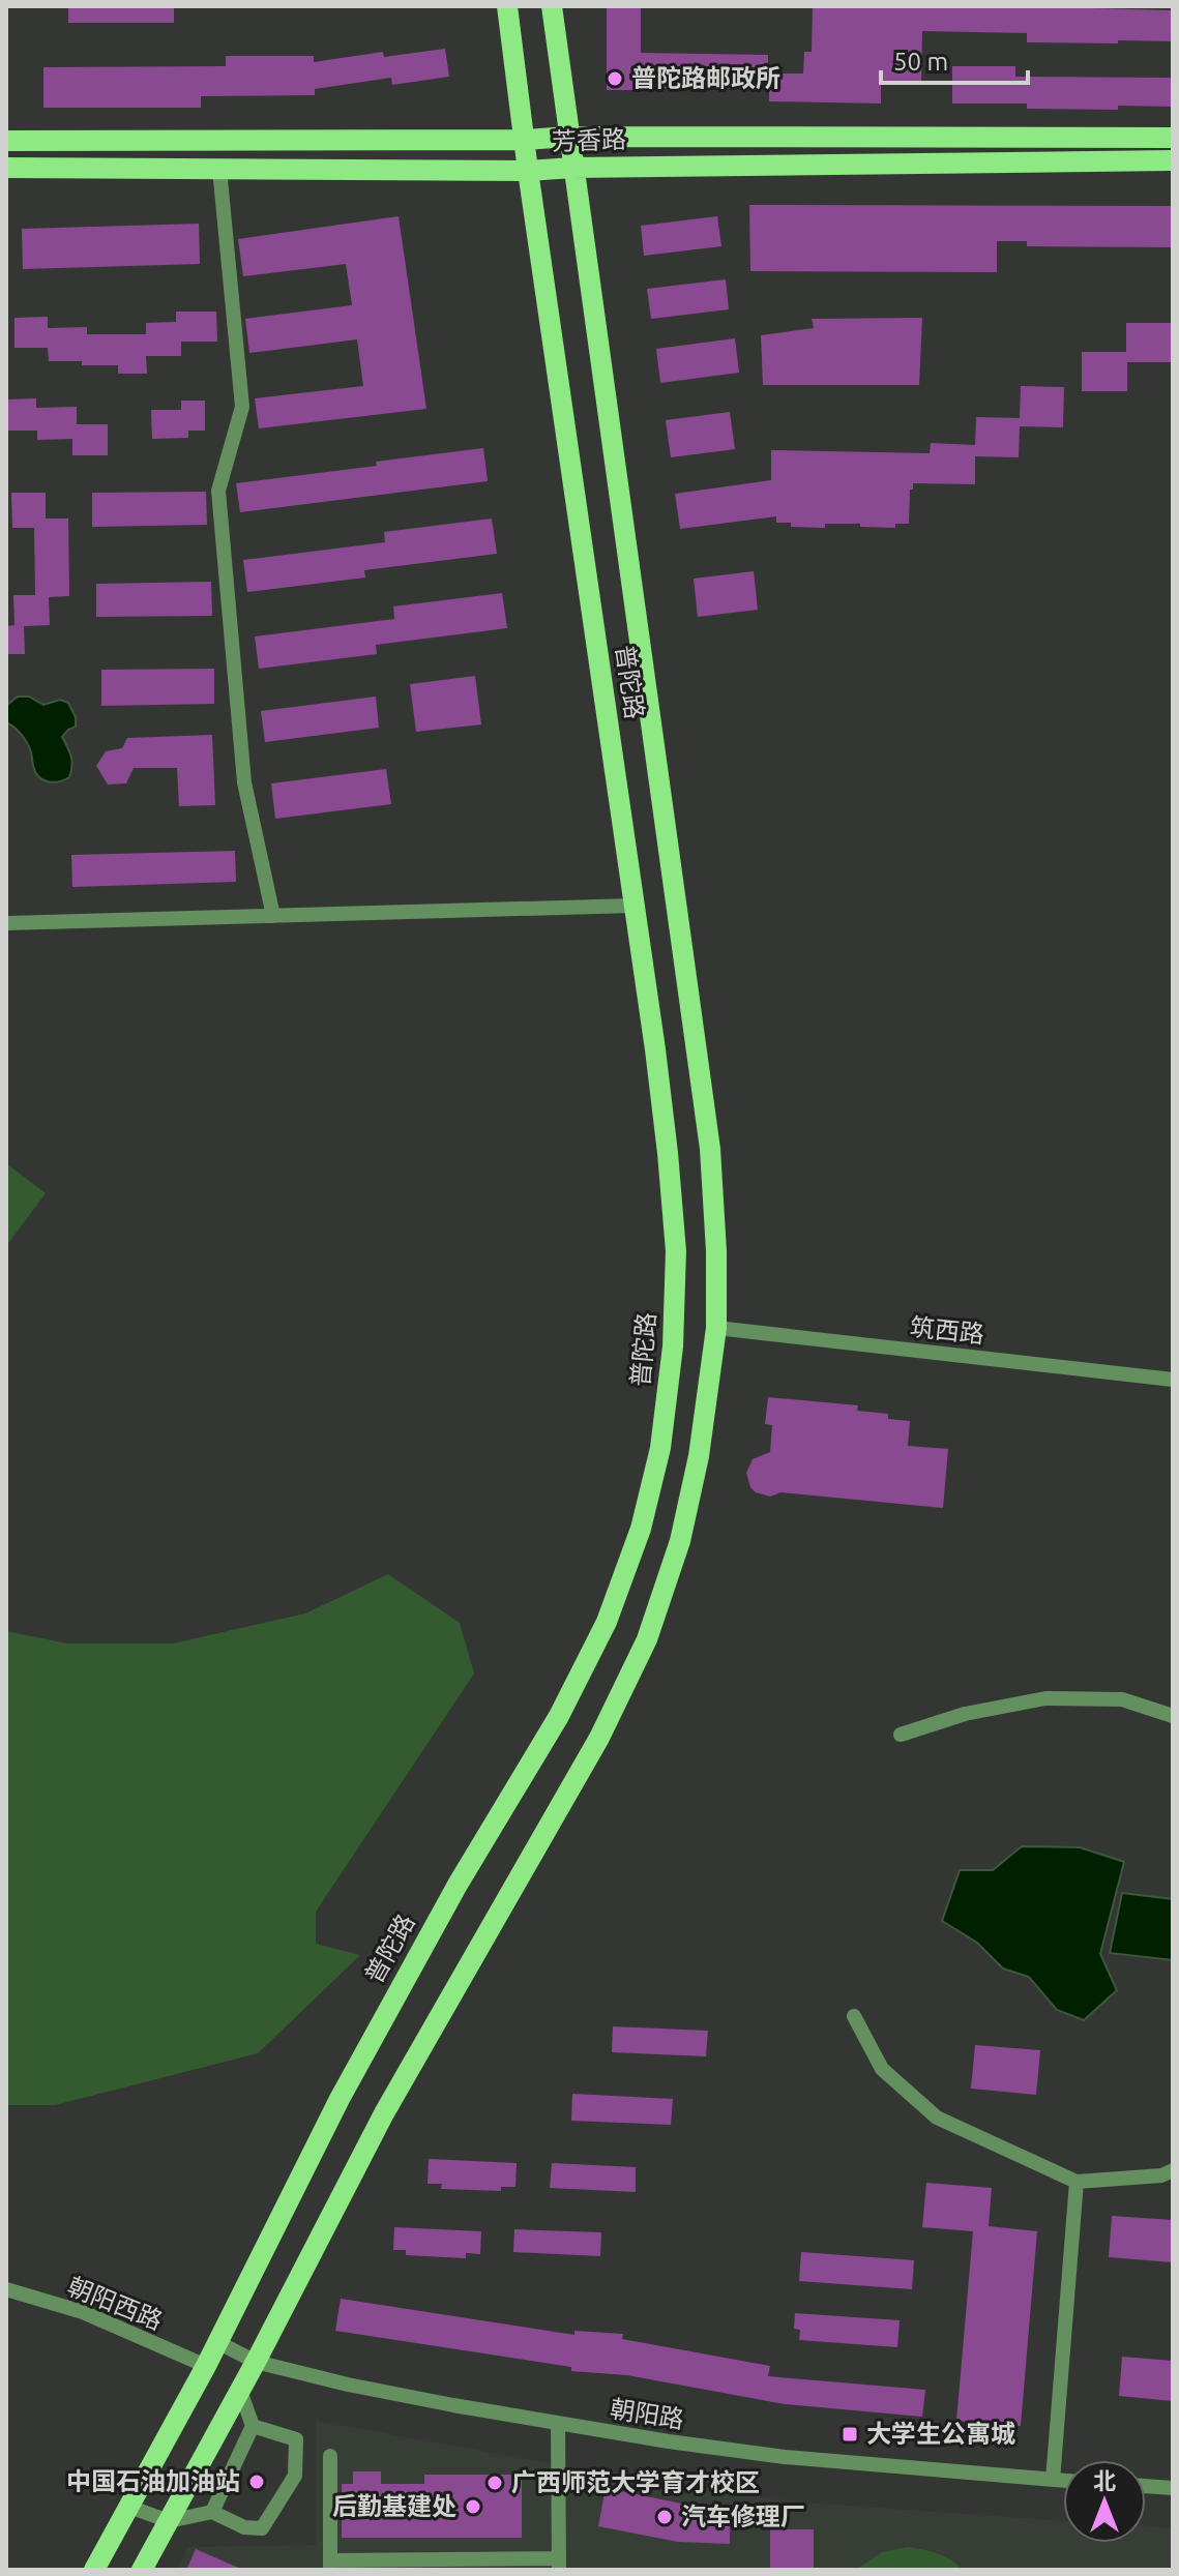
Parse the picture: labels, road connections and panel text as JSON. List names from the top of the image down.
{
  "streets": {
    "main road": ["芳香路", "普陀路"],
    "street": ["筑西路", "朝阳西路", "朝阳路"]
  },
  "crossings": [
    ["芳香路", "普陀路"],
    ["普陀路", "筑西路"],
    ["普陀路", "朝阳西路"],
    ["普陀路", "朝阳路"]
  ],
  "places": {
    "other": [
      "普陀路邮政所",
      "中国石油加油站",
      "广西师范大学育才校区",
      "后勤基建处",
      "汽车修理厂"
    ],
    "transit": ["大学生公寓城"]
  },
  "scale_bar": "50 m",
  "north": "top"
}
